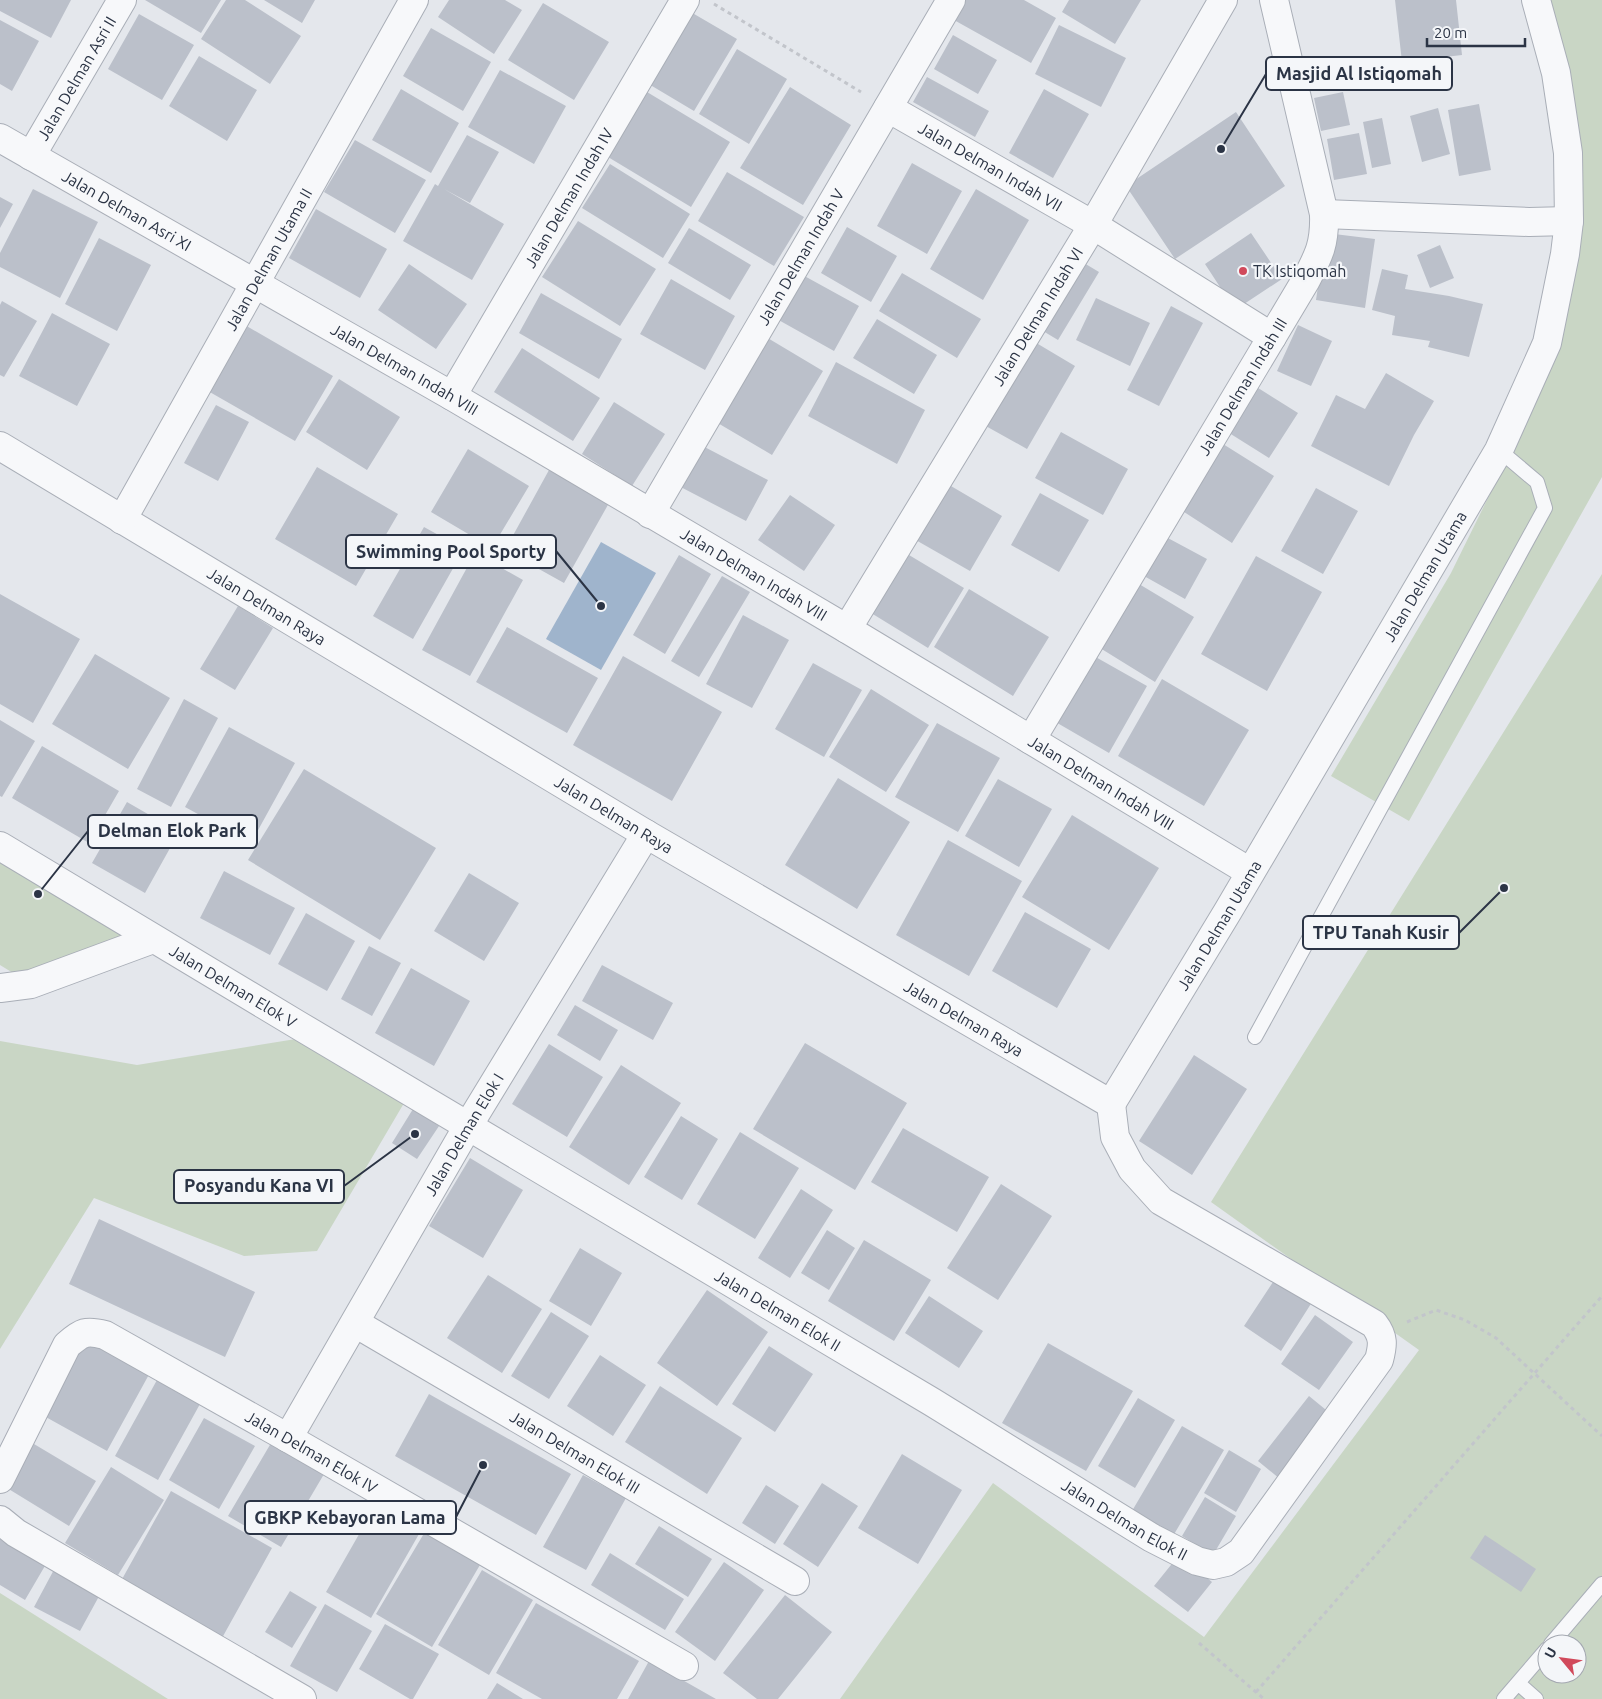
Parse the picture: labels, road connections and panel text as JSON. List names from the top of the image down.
{
  "streets": {
    "street": [
      "Jalan Delman Asri II",
      "Jalan Delman Indah VII",
      "Jalan Delman Indah IV",
      "Jalan Delman Asri XI",
      "Jalan Delman Indah V",
      "Jalan Delman Utama II",
      "Jalan Delman Indah VI",
      "Jalan Delman Indah VIII",
      "Jalan Delman Indah III",
      "Jalan Delman Utama",
      "Jalan Delman Raya",
      "Jalan Delman Elok V",
      "Jalan Delman Elok I",
      "Jalan Delman Elok II",
      "Jalan Delman Elok IV",
      "Jalan Delman Elok III"
    ]
  },
  "crossings": [
    ["Jalan Delman Asri II", "Jalan Delman Asri XI"],
    ["Jalan Delman Indah VII", "Jalan Delman Indah V"],
    ["Jalan Delman Indah VII", "Jalan Delman Indah VI"],
    ["Jalan Delman Indah VII", "Jalan Delman Indah III"],
    ["Jalan Delman Indah IV", "Jalan Delman Indah VIII"],
    ["Jalan Delman Asri XI", "Jalan Delman Utama II"],
    ["Jalan Delman Asri XI", "Jalan Delman Indah VIII"],
    ["Jalan Delman Indah V", "Jalan Delman Indah VIII"],
    ["Jalan Delman Utama II", "Jalan Delman Indah VIII"],
    ["Jalan Delman Utama II", "Jalan Delman Raya"],
    ["Jalan Delman Indah VI", "Jalan Delman Indah VIII"],
    ["Jalan Delman Indah VIII", "Jalan Delman Indah III"],
    ["Jalan Delman Indah VIII", "Jalan Delman Utama"],
    ["Jalan Delman Utama", "Jalan Delman Raya"],
    ["Jalan Delman Raya", "Jalan Delman Elok I"],
    ["Jalan Delman Elok V", "Jalan Delman Elok I"],
    ["Jalan Delman Elok V", "Jalan Delman Elok II"],
    ["Jalan Delman Elok I", "Jalan Delman Elok II"],
    ["Jalan Delman Elok I", "Jalan Delman Elok IV"],
    ["Jalan Delman Elok I", "Jalan Delman Elok III"]
  ],
  "places": [
    "Masjid Al Istiqomah",
    "TK Istiqomah",
    "Swimming Pool Sporty",
    "TPU Tanah Kusir",
    "Delman Elok Park",
    "Posyandu Kana VI",
    "GBKP Kebayoran Lama"
  ],
  "scale_bar": "20 m",
  "north": "top left"
}
